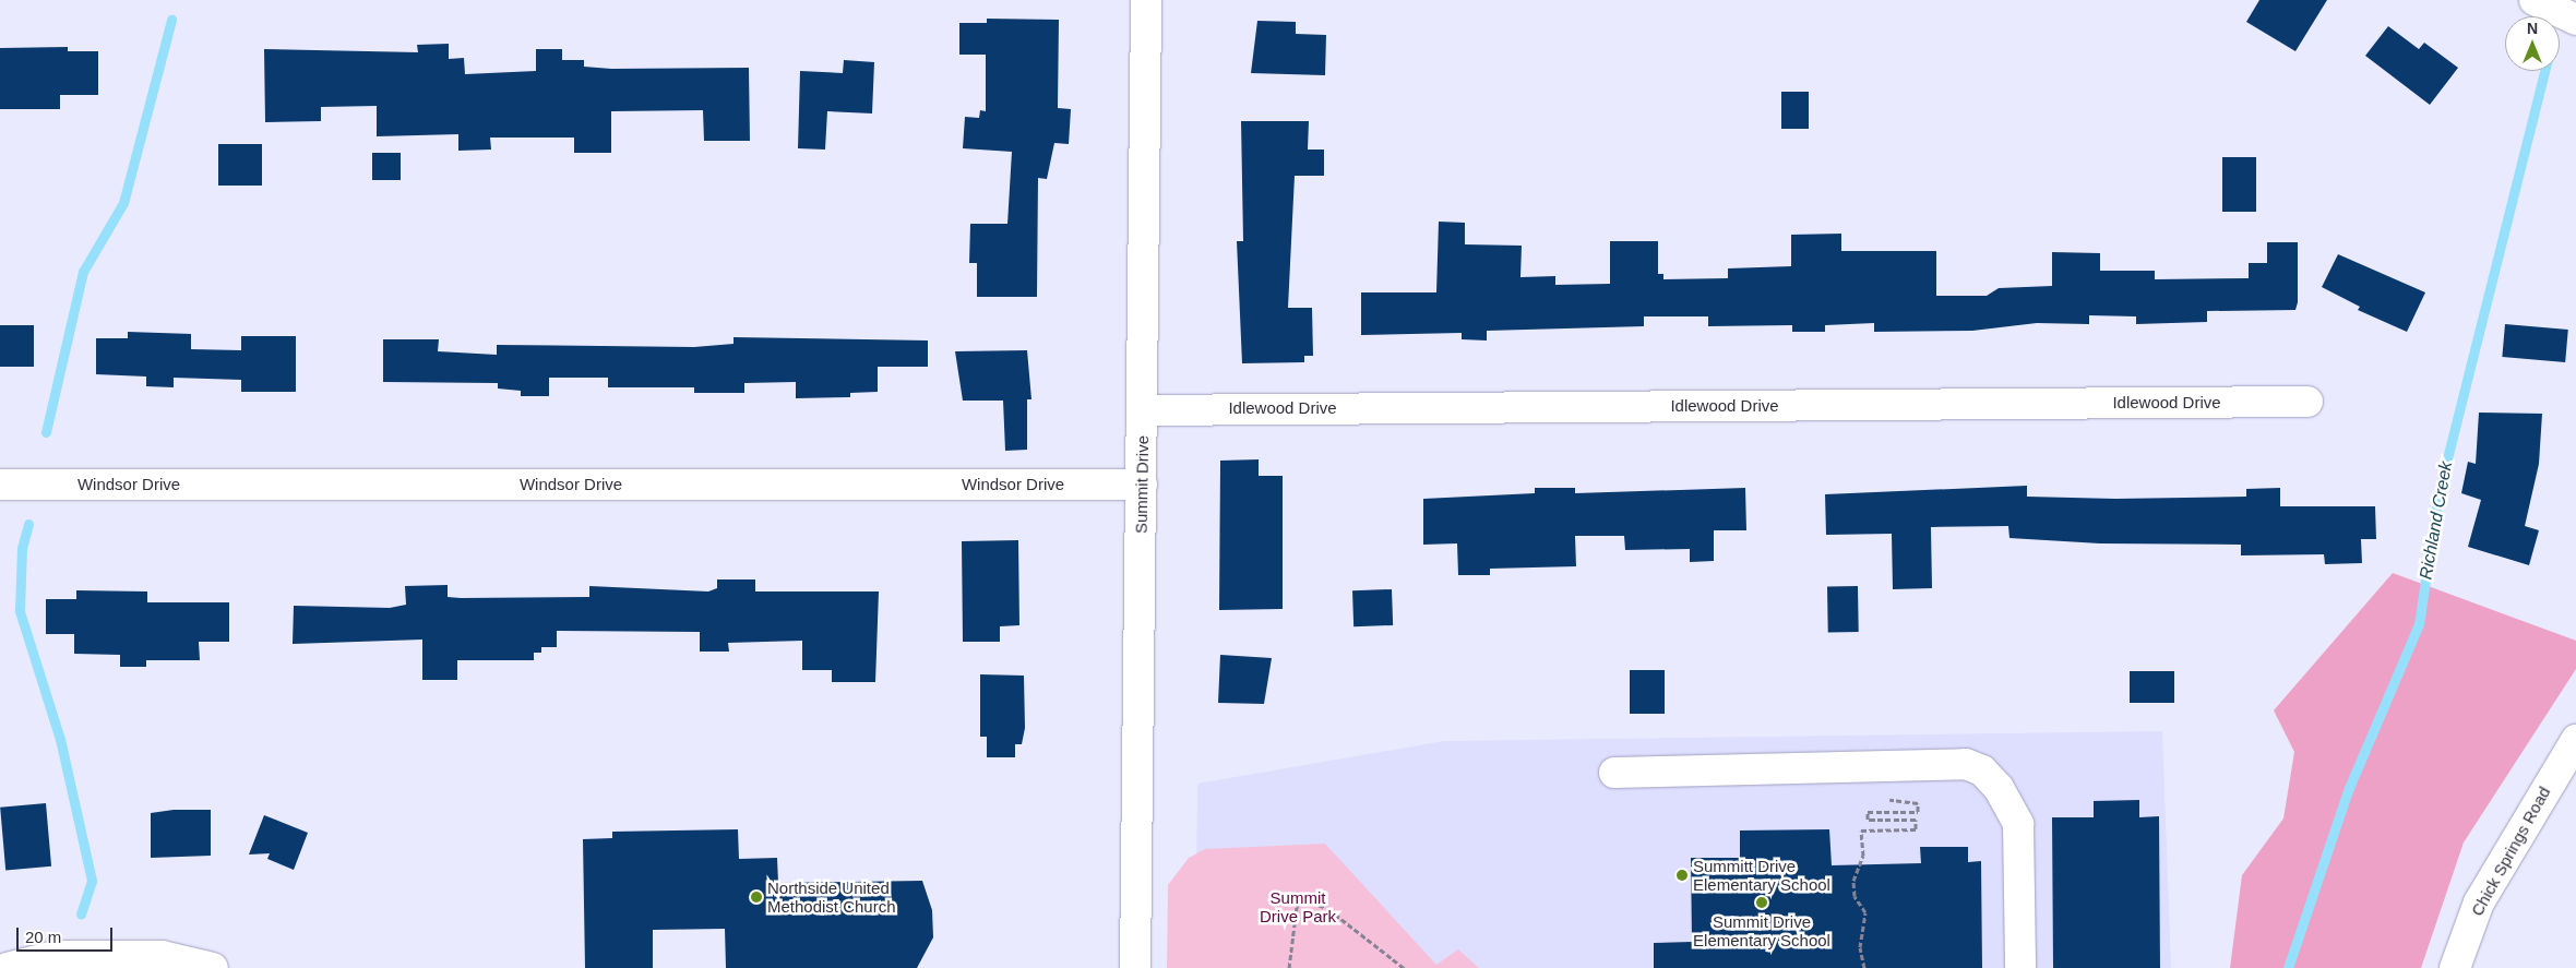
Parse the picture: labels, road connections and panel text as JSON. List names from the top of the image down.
{
  "streets": {
    "street": [
      "Idlewood Drive",
      "Windsor Drive",
      "Summit Drive",
      "Chick Springs Road"
    ]
  },
  "crossings": [
    ["Idlewood Drive", "Summit Drive"],
    ["Windsor Drive", "Summit Drive"]
  ],
  "water": ["Richland Creek"],
  "parks": ["Summit Drive Park"],
  "places": ["Summitt Drive Elementary School", "Northside United Methodist Church", "Summit Drive Elementary School"],
  "scale_bar": "20 m",
  "north": "top"
}
